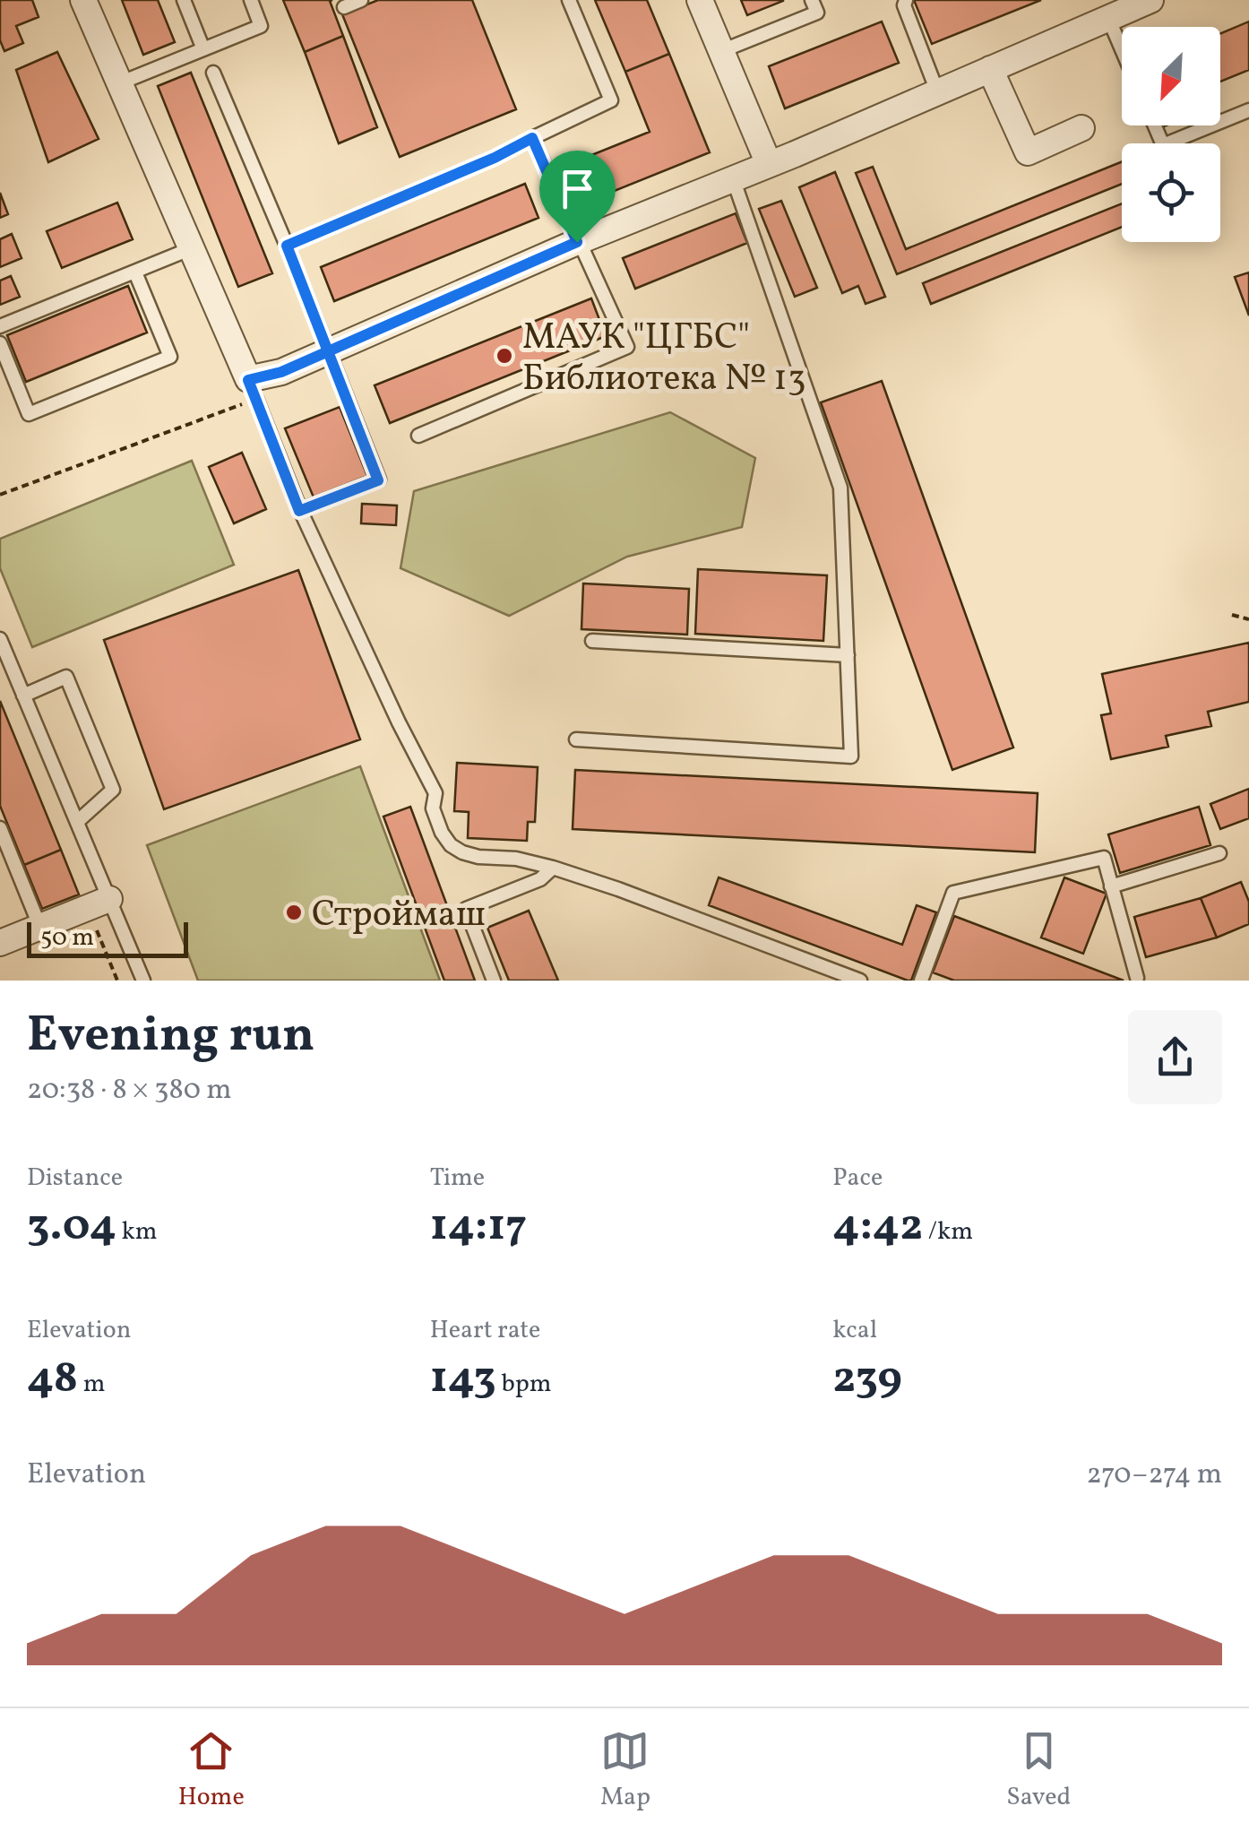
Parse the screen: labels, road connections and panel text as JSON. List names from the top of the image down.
{
  "places": ["МАУК \"ЦГБС\" Библиотека № 13", "Строймаш"],
  "scale_bar": "50 m",
  "north": "bottom left",
  "page": {
    "scale": "50 m",
    "heading": ["Evening run", "20:38 · 8 × 380 m"],
    "stats": [
      ["Distance", "3.04 km"],
      ["Time", "14:17"],
      ["Pace", "4:42 /km"],
      ["Elevation", "48 m"],
      ["Heart rate", "143 bpm"],
      ["kcal", "239"]
    ],
    "chart": ["Elevation", "270–274 m"],
    "tabs": ["Home", "Map", "Saved"]
  }
}
